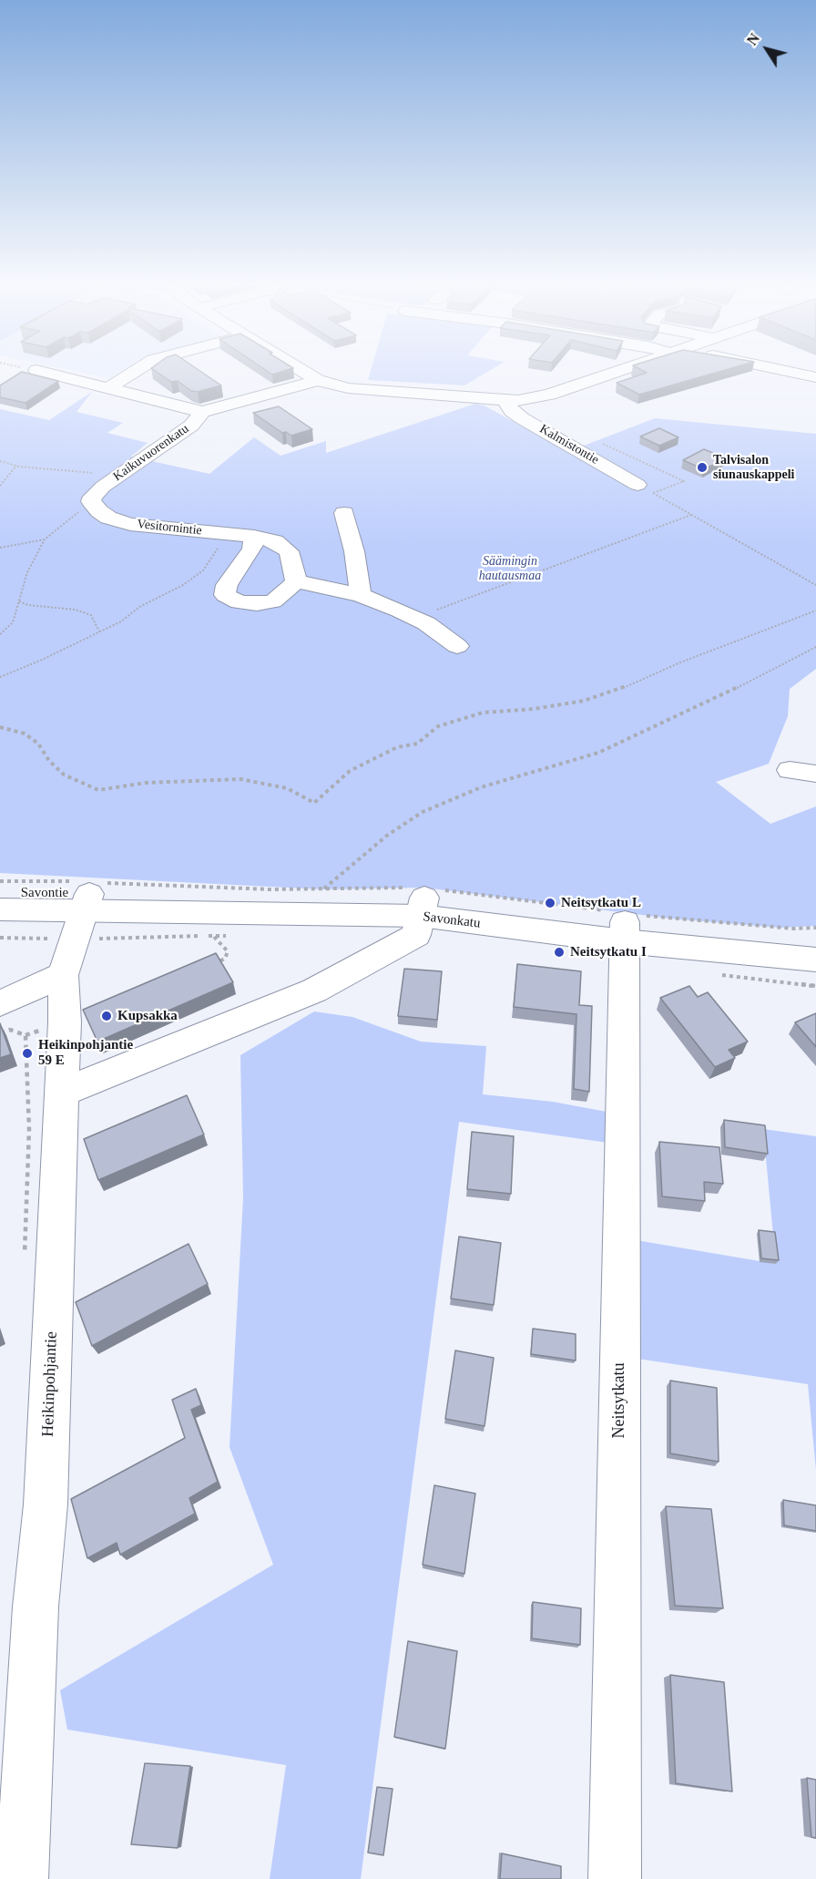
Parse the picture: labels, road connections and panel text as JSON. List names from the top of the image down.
{
  "streets": {
    "street": [
      "Kalmistontie",
      "Kaikuvuorenkatu",
      "Vesitornintie",
      "Savontie",
      "Savonkatu",
      "Heikinpohjantie",
      "Neitsytkatu"
    ]
  },
  "crossings": [
    ["Kaikuvuorenkatu", "Vesitornintie"],
    ["Savontie", "Savonkatu"],
    ["Savontie", "Heikinpohjantie"],
    ["Savonkatu", "Heikinpohjantie"],
    ["Savonkatu", "Neitsytkatu"]
  ],
  "parks": ["Säämingin hautausmaa"],
  "places": [
    "Talvisalon siunauskappeli",
    "Neitsytkatu L",
    "Neitsytkatu I",
    "Kupsakka",
    "Heikinpohjantie 59 E"
  ],
  "north": "top left"
}
